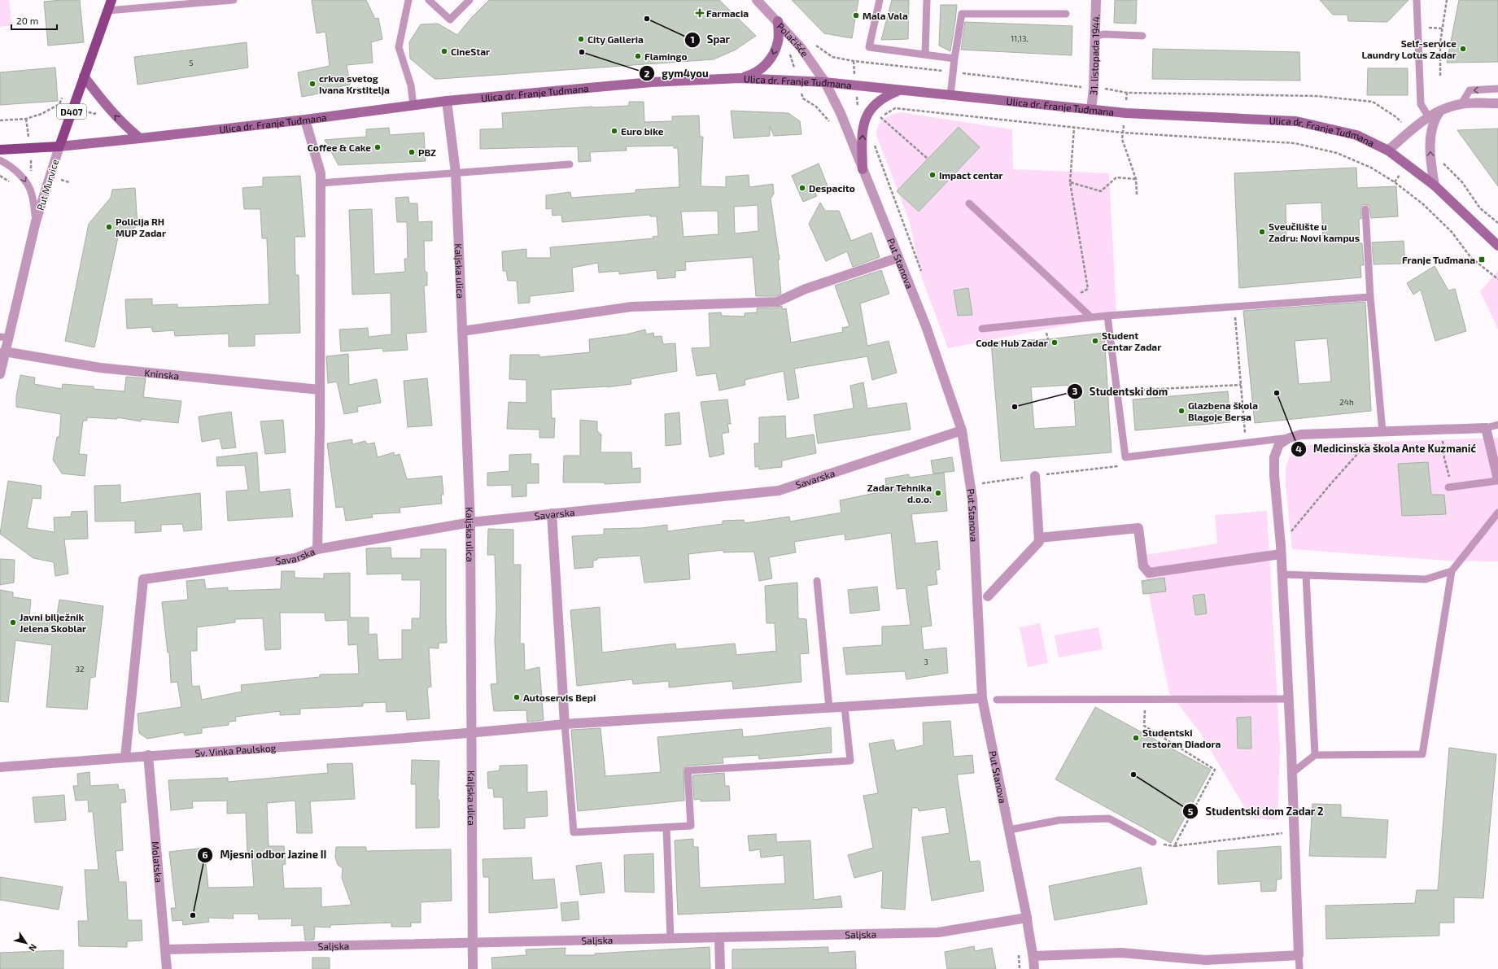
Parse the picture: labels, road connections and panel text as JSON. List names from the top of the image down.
{
  "streets": {
    "main road": ["Ulica dr. Franje Tuđmana", "D407", "Put Murvice"],
    "street": [
      "Polačišće",
      "31. listopada 1944.",
      "Put Stanova",
      "Kaljska ulica",
      "Kninska",
      "Savarska",
      "Sv. Vinka Paulskog",
      "Molatska",
      "Saljska"
    ]
  },
  "crossings": [
    ["Polačišće", "Ulica dr. Franje Tuđmana"],
    ["Polačišće", "Put Stanova"],
    ["31. listopada 1944.", "Ulica dr. Franje Tuđmana"],
    ["Ulica dr. Franje Tuđmana", "Put Murvice"],
    ["Ulica dr. Franje Tuđmana", "Put Stanova"],
    ["Ulica dr. Franje Tuđmana", "Kaljska ulica"],
    ["Put Murvice", "Kninska"],
    ["Put Stanova", "Savarska"],
    ["Put Stanova", "Sv. Vinka Paulskog"],
    ["Put Stanova", "Saljska"],
    ["Kaljska ulica", "Savarska"],
    ["Kaljska ulica", "Sv. Vinka Paulskog"],
    ["Kaljska ulica", "Saljska"],
    ["Savarska", "Sv. Vinka Paulskog"],
    ["Sv. Vinka Paulskog", "Molatska"],
    ["Molatska", "Saljska"]
  ],
  "places": {
    "health": ["Farmacia"],
    "other": [
      "Mala Vala",
      "Spar",
      "City Galleria",
      "Self-service Laundry Lotus Zadar",
      "CineStar",
      "gym4you",
      "Flamingo",
      "crkva svetog Ivana Krstitelja",
      "Euro bike",
      "Coffee & Cake",
      "PBZ",
      "Impact centar",
      "Despacito",
      "Policija RH MUP Zadar",
      "Sveučilište u Zadru: Novi kampus",
      "Student Centar Zadar",
      "Code Hub Zadar",
      "Medicinska škola Ante Kuzmanić",
      "Studentski dom",
      "Glazbena škola Blagoje Bersa",
      "Zadar Tehnika d.o.o.",
      "Javni bilježnik Jelena Skoblar",
      "Autoservis Bepi",
      "Studentski restoran Diadora",
      "Studentski dom Zadar 2",
      "Mjesni odbor Jazine II"
    ],
    "transit": ["Franje Tuđmana"]
  },
  "house_numbers": [
    "11,13,",
    "5",
    "24h",
    "3",
    "32"
  ],
  "scale_bar": "20 m",
  "north": "bottom right"
}
